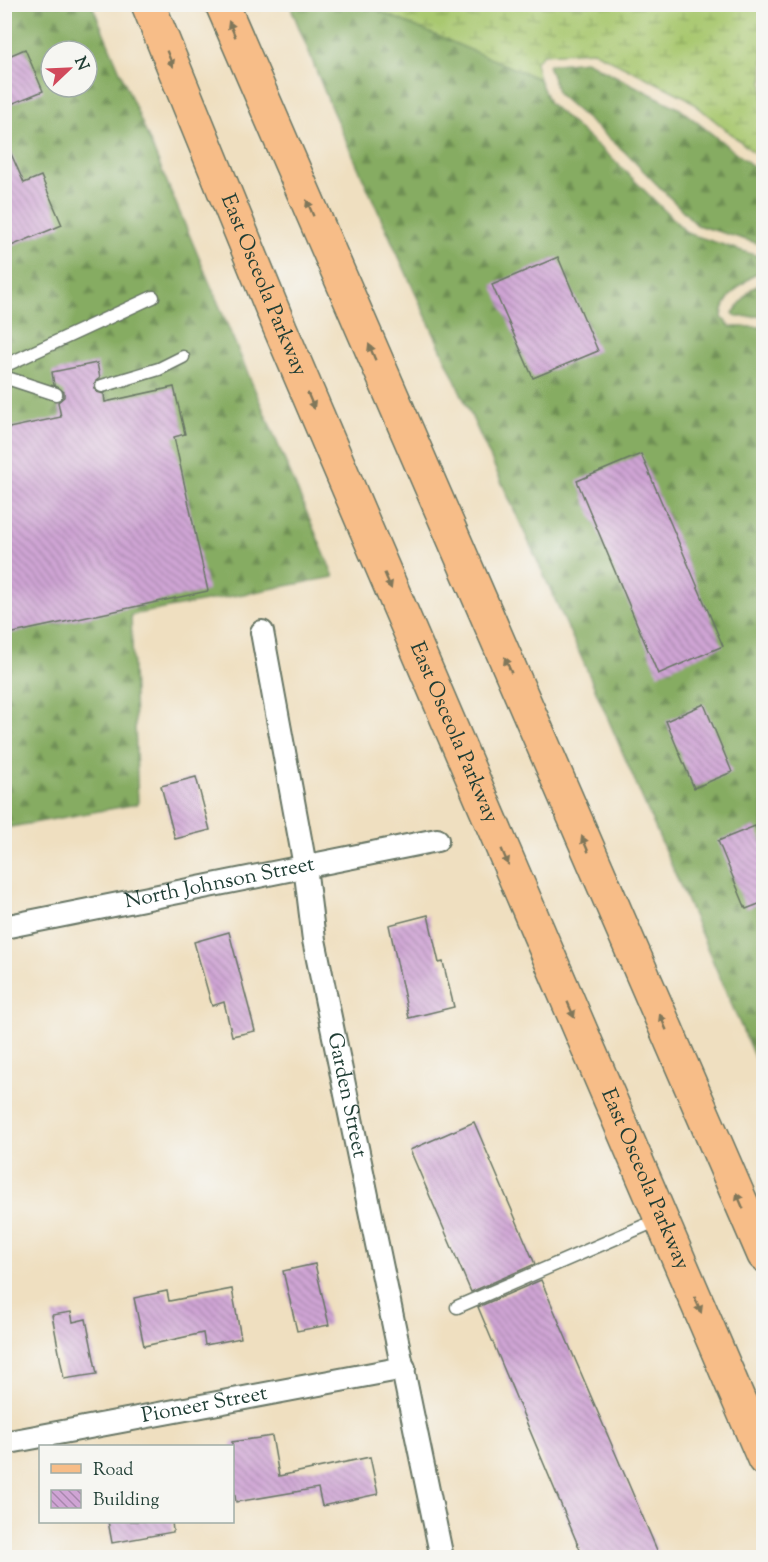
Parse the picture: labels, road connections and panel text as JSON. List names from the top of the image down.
{
  "streets": {
    "main road": ["East Osceola Parkway"],
    "street": ["North Johnson Street", "Garden Street", "Pioneer Street"]
  },
  "crossings": [
    ["North Johnson Street", "Garden Street"],
    ["Garden Street", "Pioneer Street"]
  ],
  "legend": ["Road", "Building"],
  "north": "top right"
}
